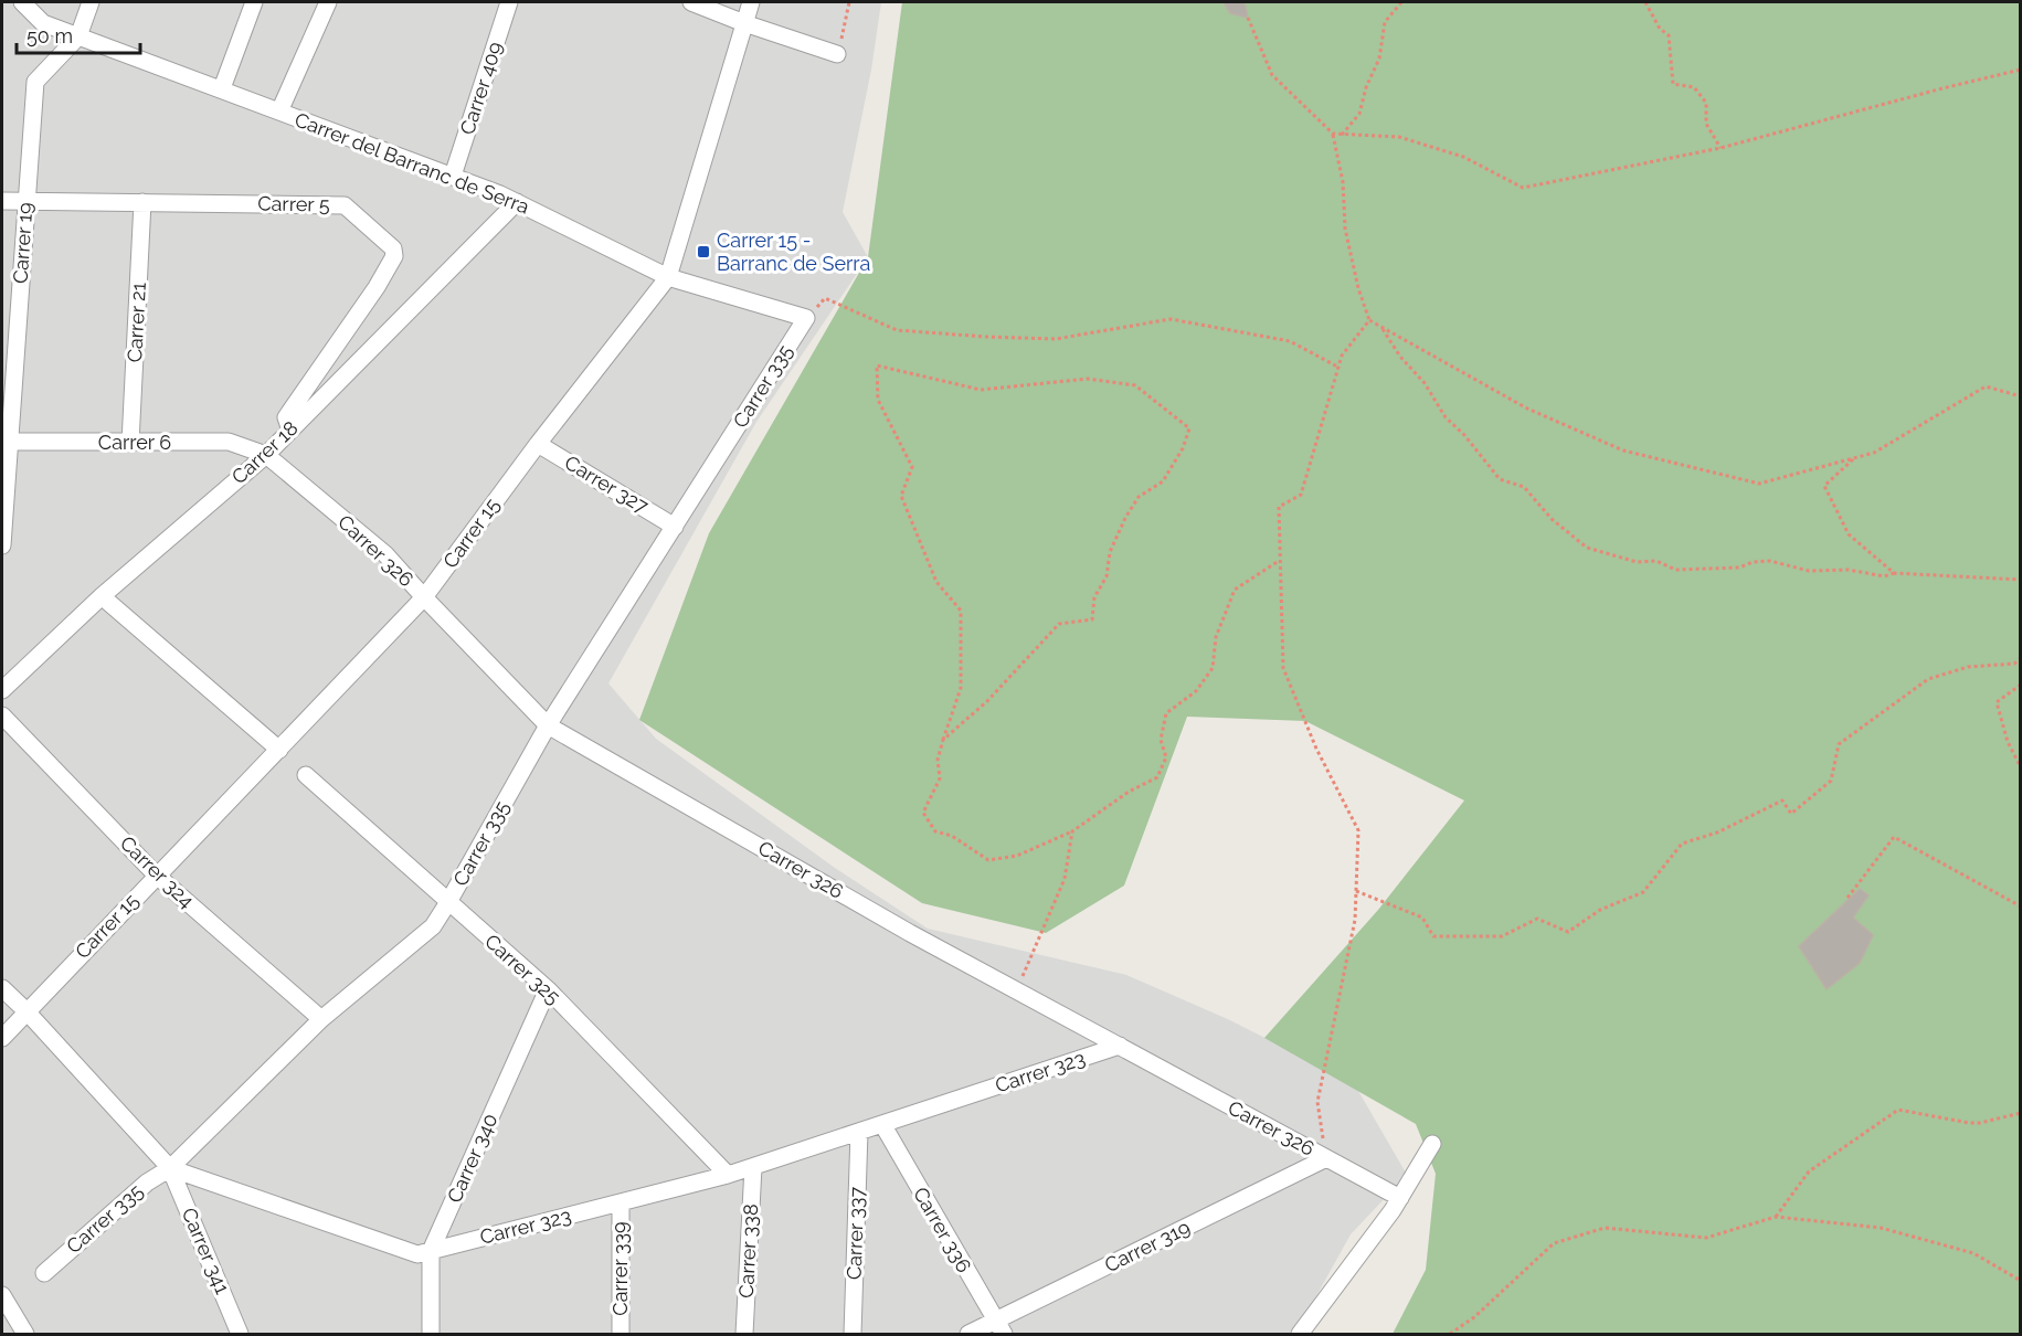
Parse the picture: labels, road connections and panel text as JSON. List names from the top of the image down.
{
  "streets": {
    "street": [
      "Carrer 409",
      "Carrer del Barranc de Serra",
      "Carrer 5",
      "Carrer 19",
      "Carrer 21",
      "Carrer 335",
      "Carrer 6",
      "Carrer 18",
      "Carrer 327",
      "Carrer 15",
      "Carrer 326",
      "Carrer 324",
      "Carrer 325",
      "Carrer 323",
      "Carrer 340",
      "Carrer 336",
      "Carrer 337",
      "Carrer 319",
      "Carrer 341",
      "Carrer 338",
      "Carrer 339"
    ]
  },
  "crossings": [
    ["Carrer 409", "Carrer del Barranc de Serra"],
    ["Carrer del Barranc de Serra", "Carrer 19"],
    ["Carrer del Barranc de Serra", "Carrer 335"],
    ["Carrer del Barranc de Serra", "Carrer 18"],
    ["Carrer del Barranc de Serra", "Carrer 15"],
    ["Carrer 5", "Carrer 19"],
    ["Carrer 5", "Carrer 21"],
    ["Carrer 5", "Carrer 18"],
    ["Carrer 19", "Carrer 6"],
    ["Carrer 21", "Carrer 6"],
    ["Carrer 335", "Carrer 327"],
    ["Carrer 335", "Carrer 326"],
    ["Carrer 335", "Carrer 324"],
    ["Carrer 335", "Carrer 325"],
    ["Carrer 335", "Carrer 323"],
    ["Carrer 335", "Carrer 341"],
    ["Carrer 6", "Carrer 18"],
    ["Carrer 6", "Carrer 326"],
    ["Carrer 18", "Carrer 326"],
    ["Carrer 327", "Carrer 15"],
    ["Carrer 15", "Carrer 326"],
    ["Carrer 15", "Carrer 324"],
    ["Carrer 15", "Carrer 323"],
    ["Carrer 326", "Carrer 323"],
    ["Carrer 326", "Carrer 319"],
    ["Carrer 325", "Carrer 323"],
    ["Carrer 325", "Carrer 340"],
    ["Carrer 323", "Carrer 340"],
    ["Carrer 323", "Carrer 336"],
    ["Carrer 323", "Carrer 337"],
    ["Carrer 323", "Carrer 341"],
    ["Carrer 323", "Carrer 338"],
    ["Carrer 323", "Carrer 339"],
    ["Carrer 336", "Carrer 319"]
  ],
  "places": {
    "transit": ["Carrer 15 - Barranc de Serra"]
  },
  "scale_bar": "50 m"
}
